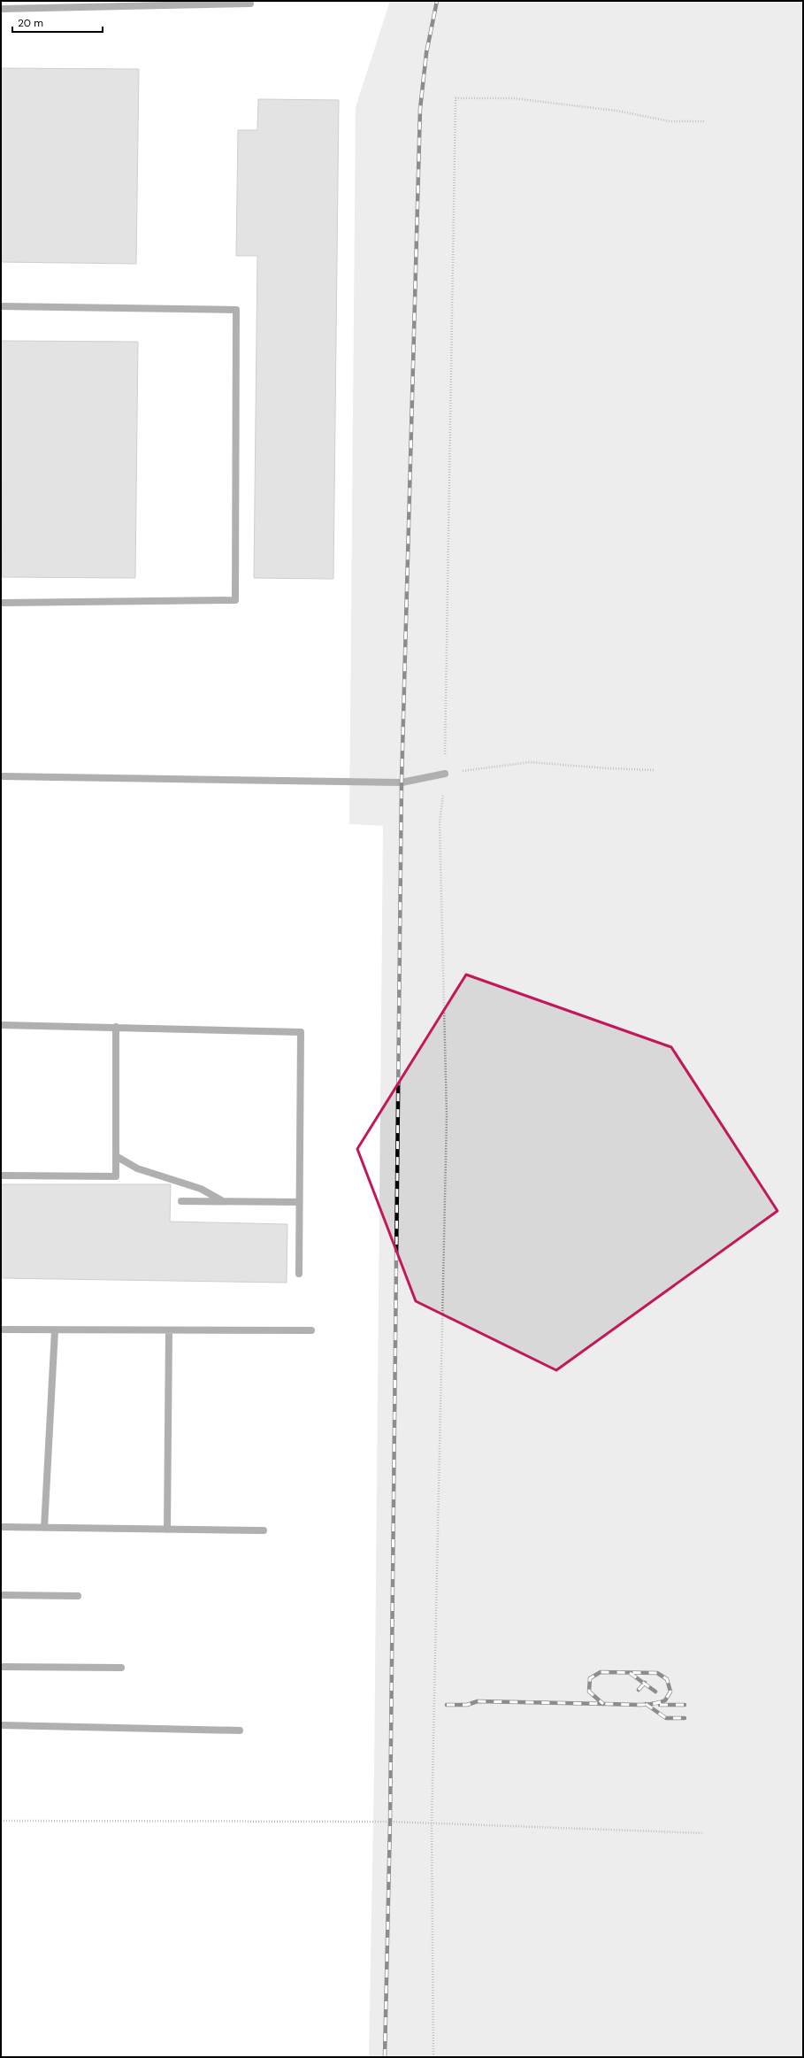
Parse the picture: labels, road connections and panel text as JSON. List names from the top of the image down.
{
  "scale_bar": "20 m"
}
